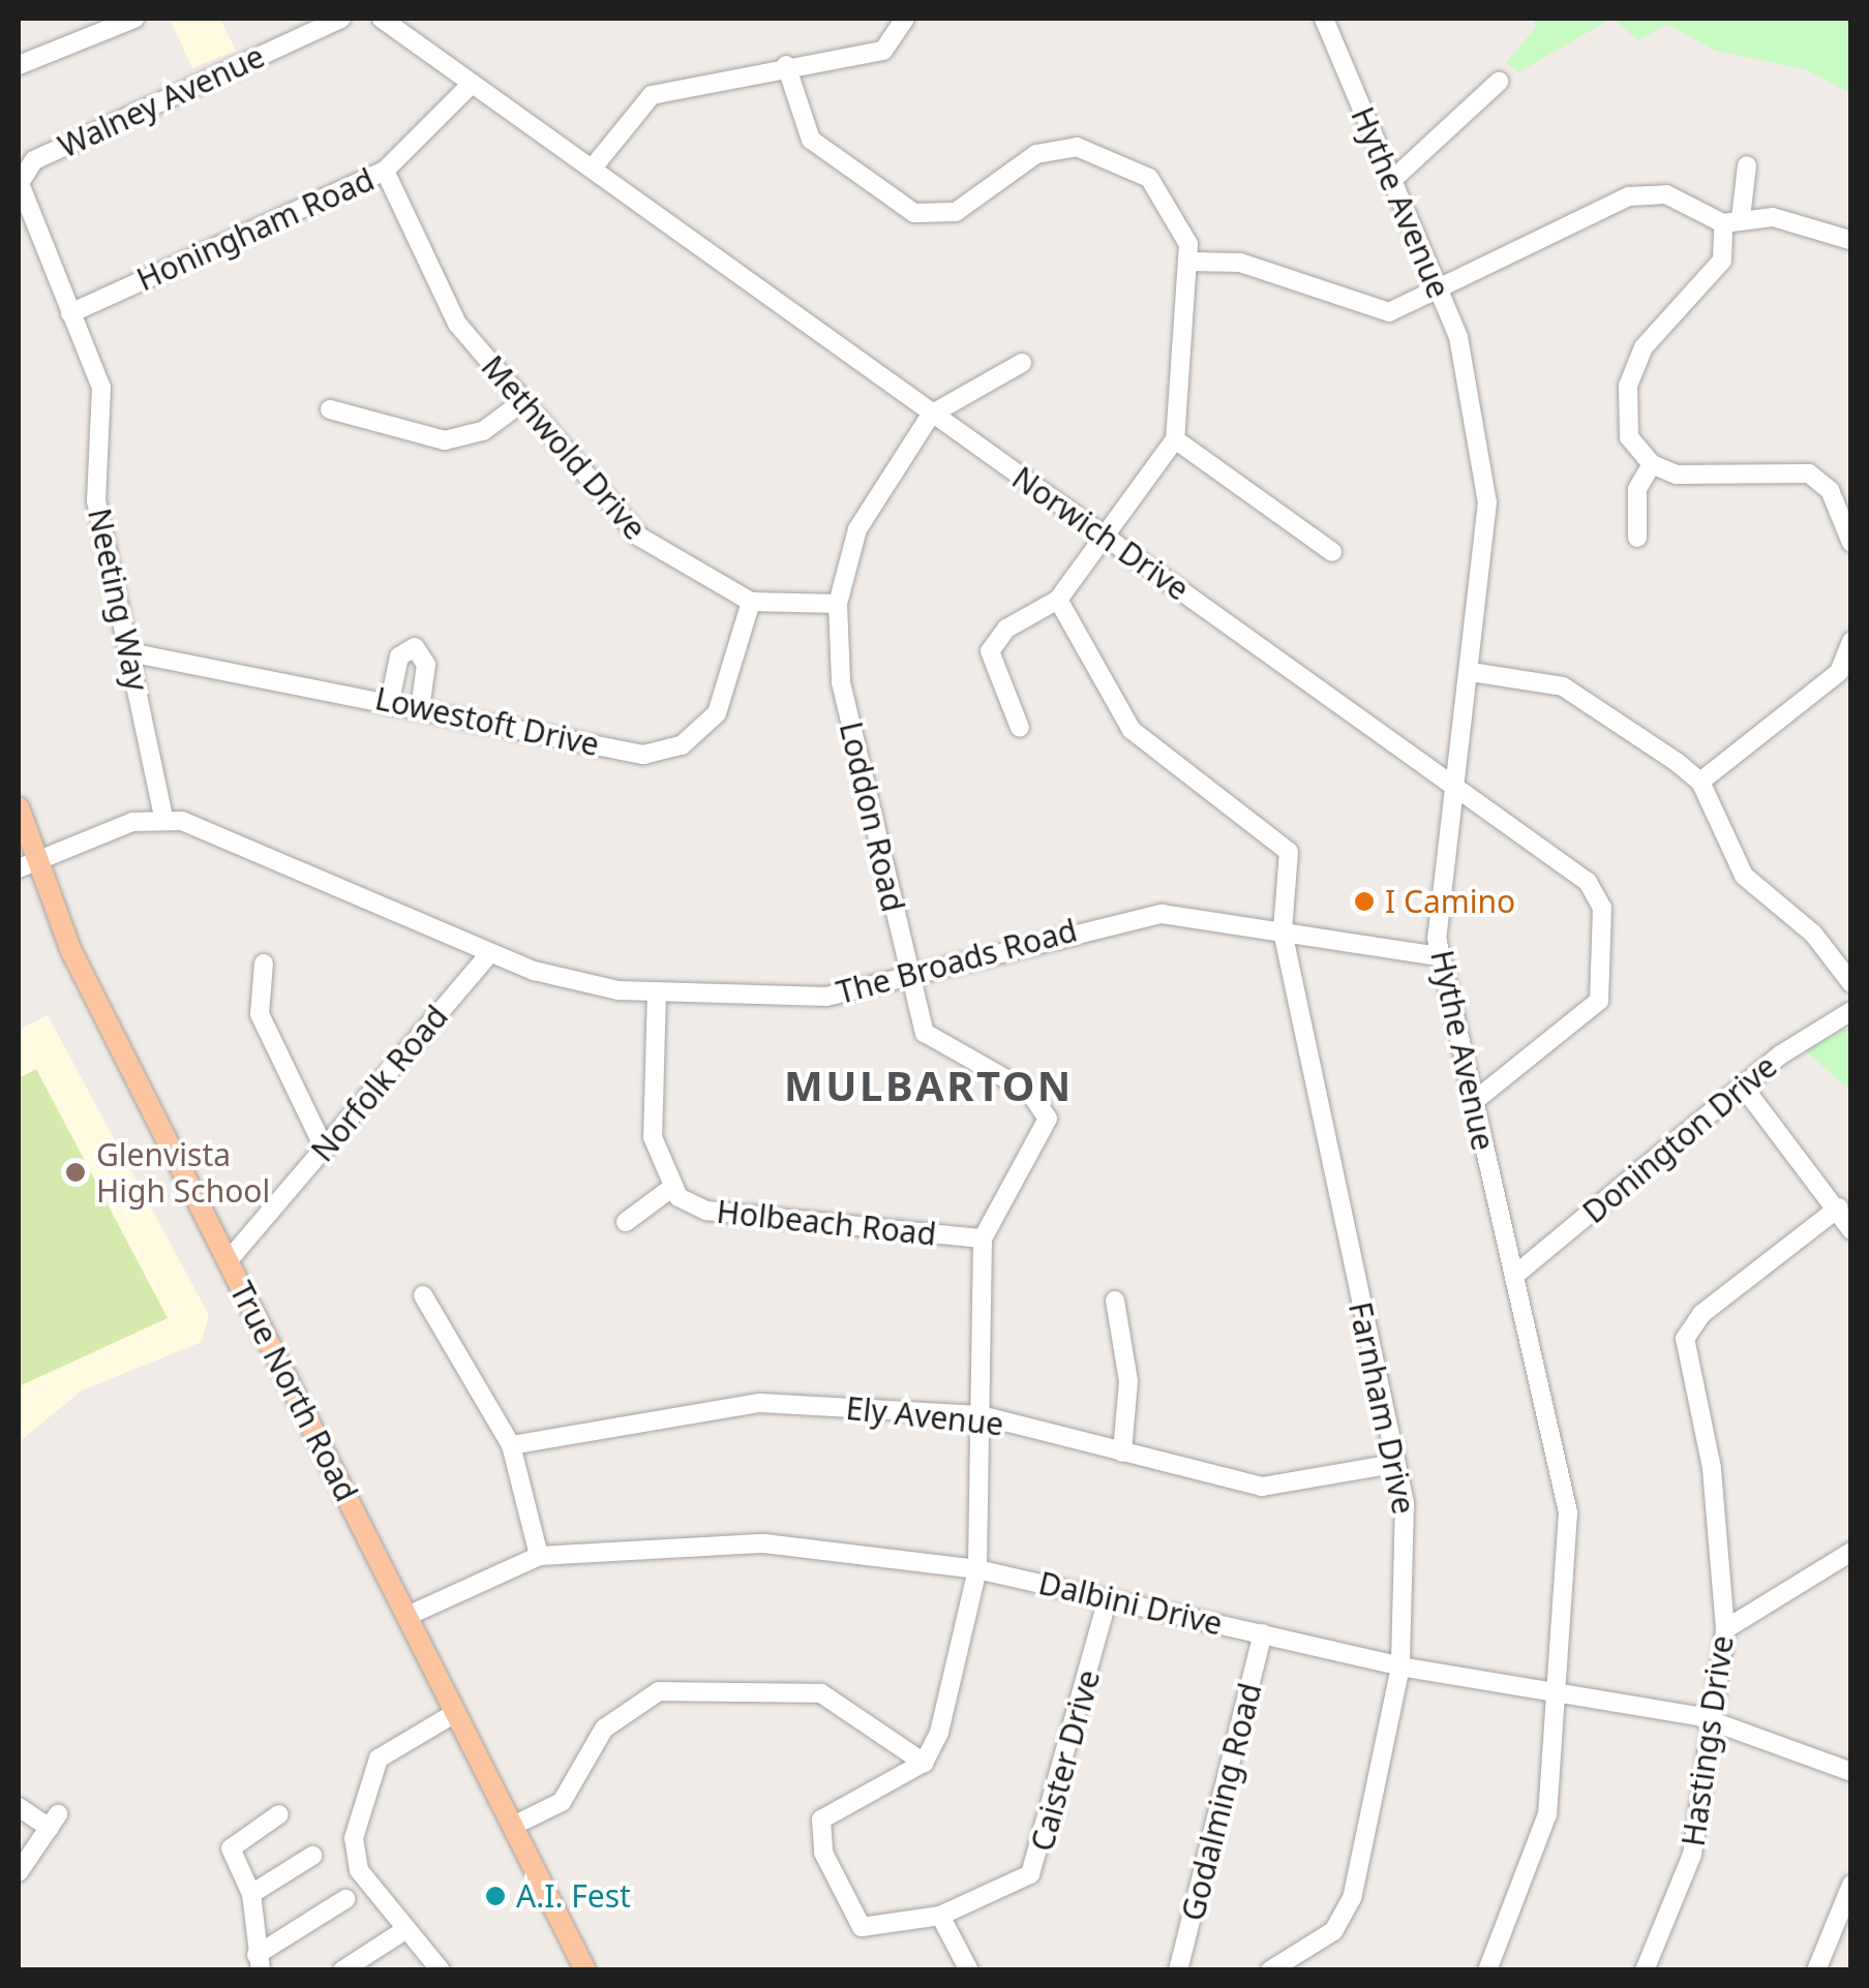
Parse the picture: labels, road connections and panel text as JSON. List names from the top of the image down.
{
  "streets": {
    "main road": ["True North Road"],
    "street": [
      "Walney Avenue",
      "Hythe Avenue",
      "Honingham Road",
      "Methwold Drive",
      "Norwich Drive",
      "Neeting Way",
      "Lowestoft Drive",
      "Loddon Road",
      "The Broads Road",
      "Norfolk Road",
      "Donington Drive",
      "Holbeach Road",
      "Farnham Drive",
      "Ely Avenue",
      "Dalbini Drive",
      "Hastings Drive",
      "Caister Drive",
      "Godalming Road"
    ]
  },
  "crossings": [
    ["Walney Avenue", "Neeting Way"],
    ["Hythe Avenue", "Norwich Drive"],
    ["Hythe Avenue", "The Broads Road"],
    ["Hythe Avenue", "Donington Drive"],
    ["Hythe Avenue", "Dalbini Drive"],
    ["Honingham Road", "Methwold Drive"],
    ["Honingham Road", "Norwich Drive"],
    ["Honingham Road", "Neeting Way"],
    ["Methwold Drive", "Lowestoft Drive"],
    ["Methwold Drive", "Loddon Road"],
    ["Norwich Drive", "Loddon Road"],
    ["Neeting Way", "Lowestoft Drive"],
    ["Neeting Way", "The Broads Road"],
    ["Loddon Road", "The Broads Road"],
    ["Loddon Road", "Holbeach Road"],
    ["Loddon Road", "Ely Avenue"],
    ["Loddon Road", "Dalbini Drive"],
    ["Loddon Road", "Caister Drive"],
    ["The Broads Road", "Norfolk Road"],
    ["The Broads Road", "Farnham Drive"],
    ["Norfolk Road", "True North Road"],
    ["True North Road", "Dalbini Drive"],
    ["Farnham Drive", "Ely Avenue"],
    ["Farnham Drive", "Dalbini Drive"],
    ["Dalbini Drive", "Hastings Drive"],
    ["Dalbini Drive", "Caister Drive"],
    ["Dalbini Drive", "Godalming Road"]
  ],
  "districts": ["MULBARTON"],
  "places": ["I Camino", "Glenvista High School", "A.I. Fest"]
}
